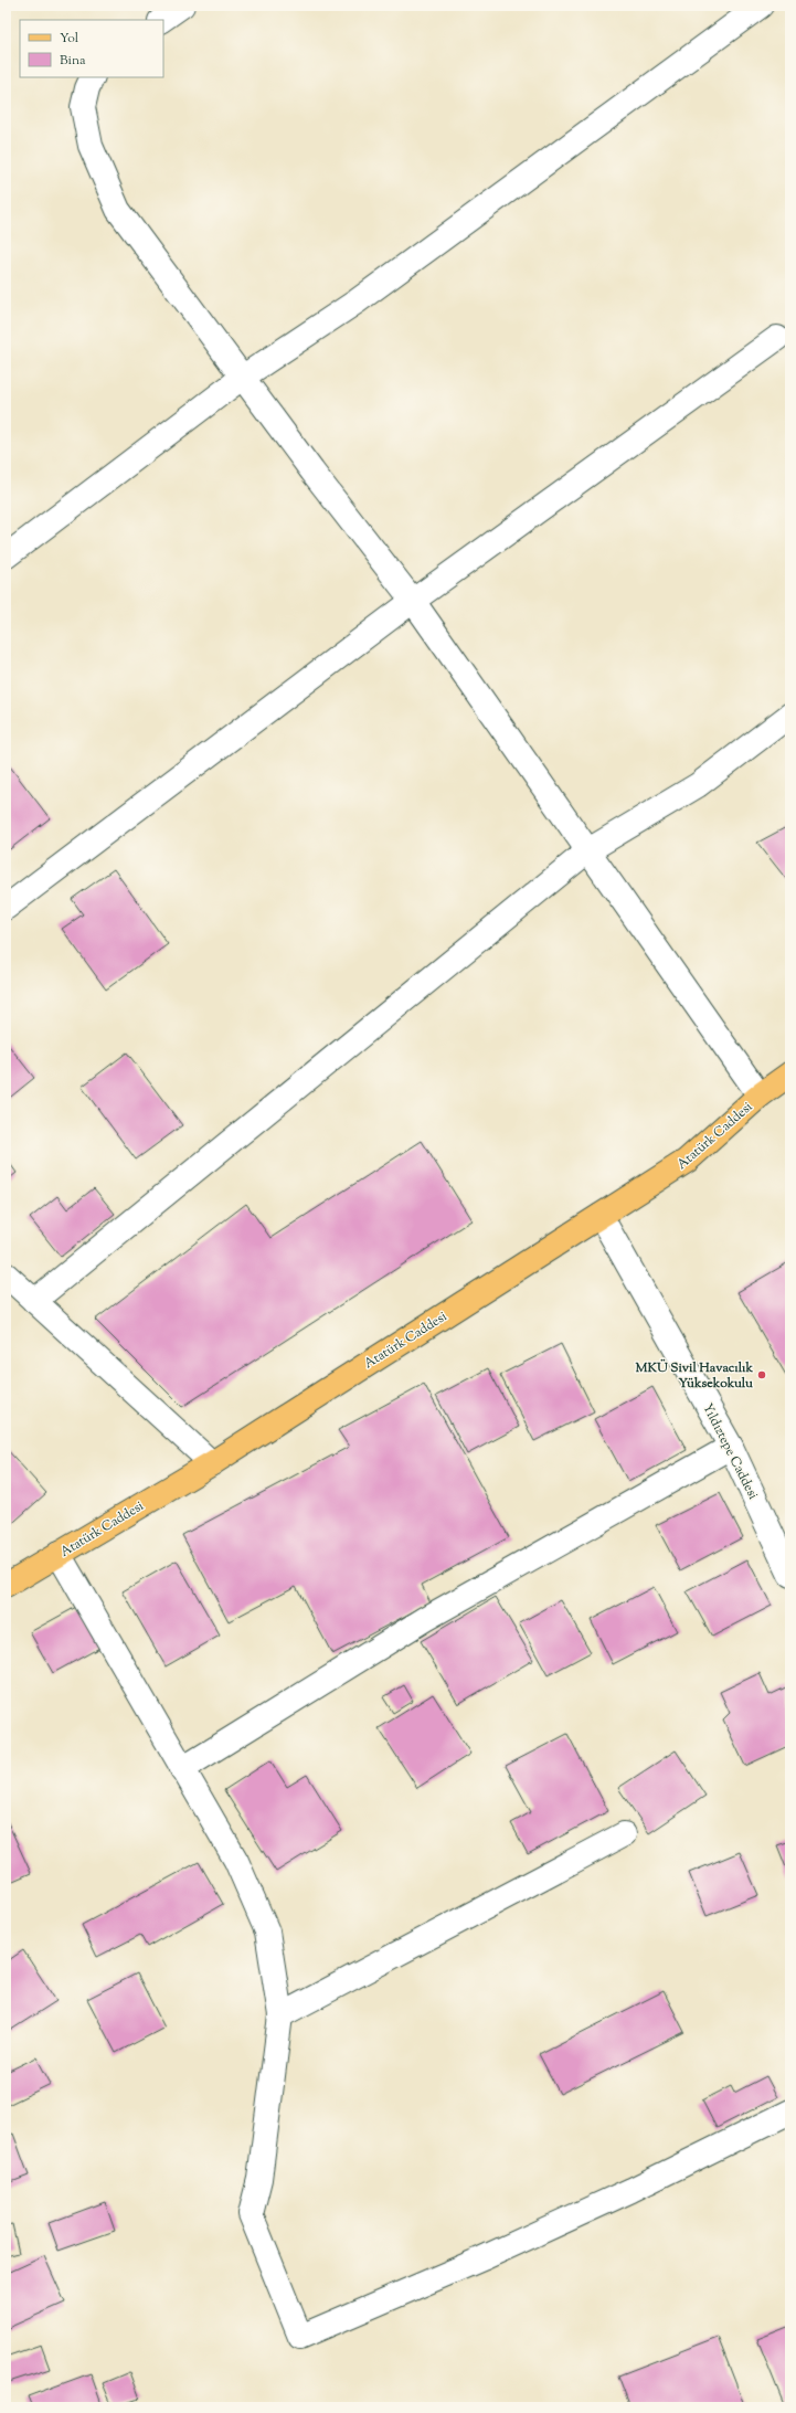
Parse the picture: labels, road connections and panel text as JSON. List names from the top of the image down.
{
  "streets": {
    "main road": ["Atatürk Caddesi"],
    "street": ["Yıldıztepe Caddesi"]
  },
  "crossings": [
    ["Atatürk Caddesi", "Yıldıztepe Caddesi"]
  ],
  "places": ["MKÜ Sivil Havacılık Yüksekokulu"],
  "legend": ["Yol", "Bina"]
}
